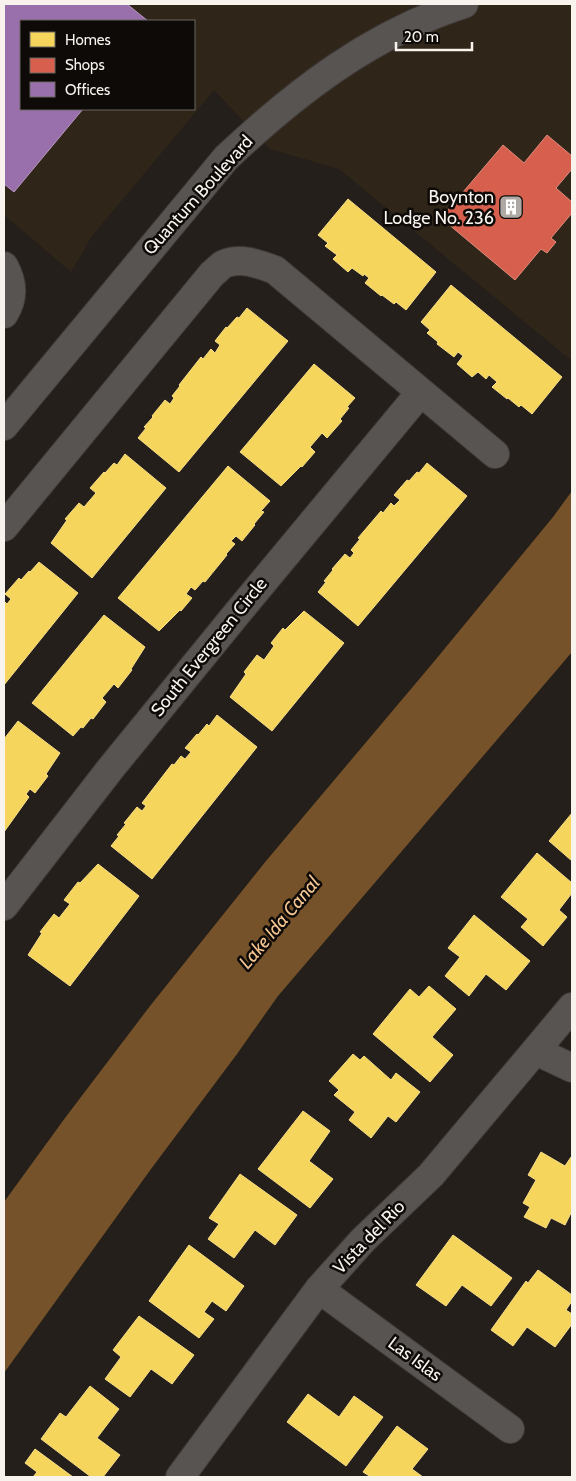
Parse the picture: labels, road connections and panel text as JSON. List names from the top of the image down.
{
  "streets": {
    "street": [
      "Quantum Boulevard",
      "South Evergreen Circle",
      "Vista del Rio",
      "Las Islas"
    ]
  },
  "crossings": [
    ["Vista del Rio", "Las Islas"]
  ],
  "water": ["Lake Ida Canal"],
  "places": {
    "building": ["Boynton Lodge No. 236"]
  },
  "legend": ["Homes", "Shops", "Offices"],
  "scale_bar": "20 m"
}
